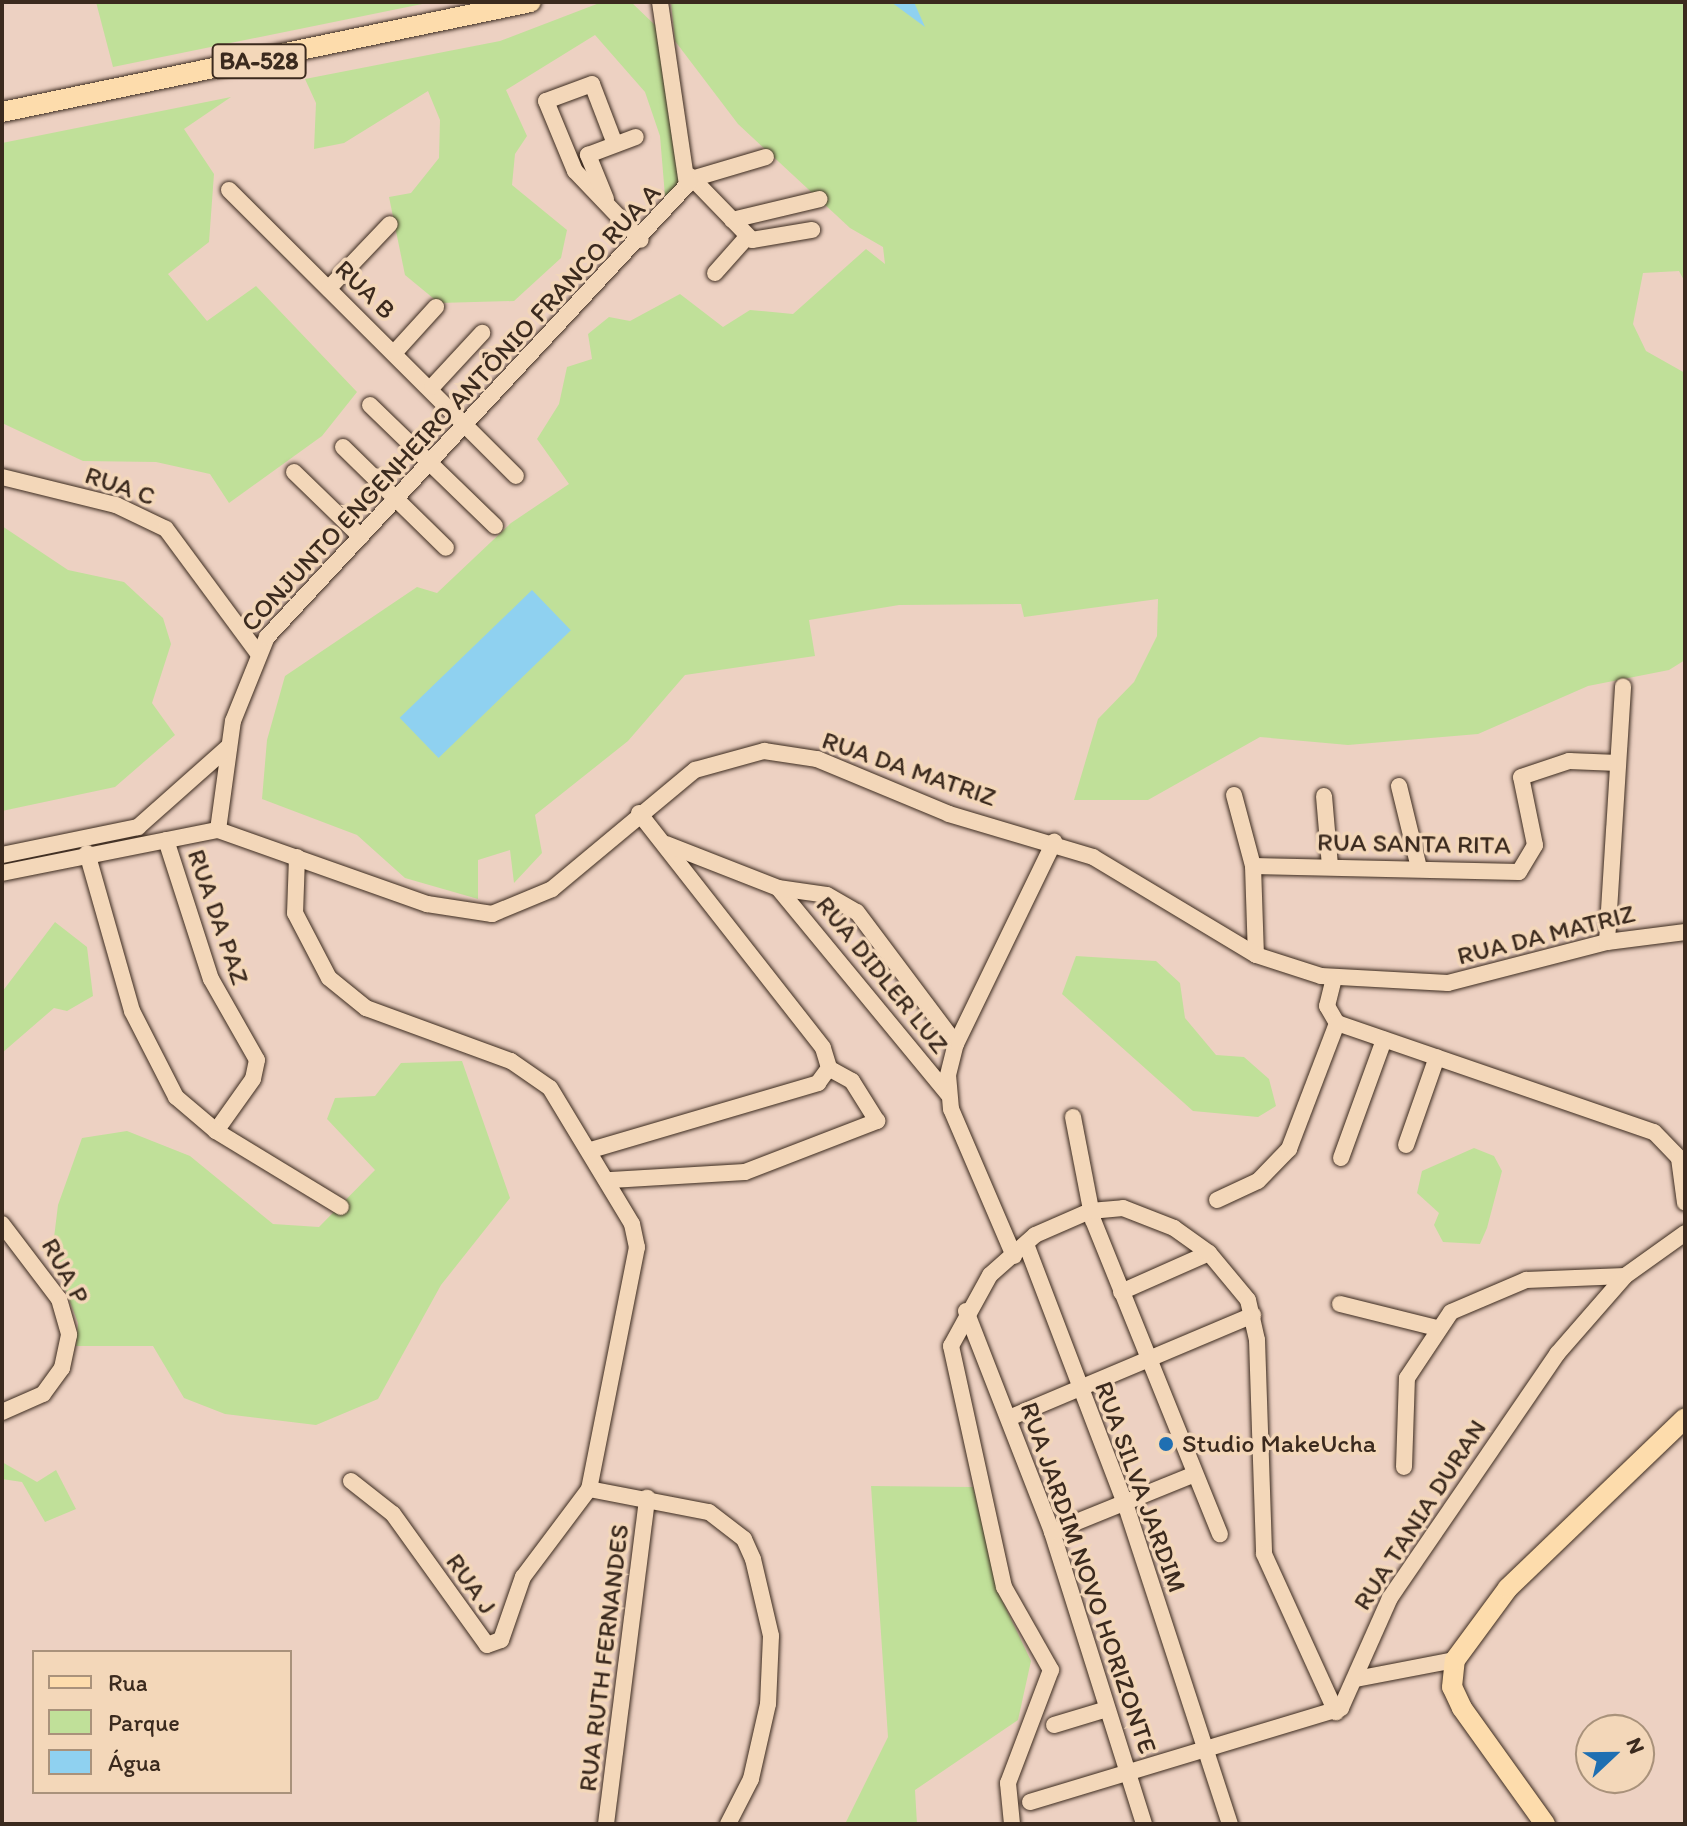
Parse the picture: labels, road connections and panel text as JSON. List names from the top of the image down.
{
  "streets": {
    "main road": ["BA-528"],
    "street": [
      "RUA B",
      "CONJUNTO ENGENHEIRO ANTÔNIO FRANCO RUA A",
      "RUA C",
      "RUA DA MATRIZ",
      "RUA SANTA RITA",
      "RUA DA PAZ",
      "RUA DIDLER LUZ",
      "RUA P",
      "RUA SILVA JARDIM",
      "RUA TANIA DURAN",
      "RUA JARDIM NOVO HORIZONTE",
      "RUA J",
      "RUA RUTH FERNANDES"
    ]
  },
  "crossings": [
    ["RUA B", "CONJUNTO ENGENHEIRO ANTÔNIO FRANCO RUA A"],
    ["CONJUNTO ENGENHEIRO ANTÔNIO FRANCO RUA A", "RUA C"],
    ["CONJUNTO ENGENHEIRO ANTÔNIO FRANCO RUA A", "RUA DA MATRIZ"],
    ["RUA DA MATRIZ", "RUA DA PAZ"],
    ["RUA DA MATRIZ", "RUA RUTH FERNANDES"],
    ["RUA DIDLER LUZ", "RUA SILVA JARDIM"],
    ["RUA J", "RUA RUTH FERNANDES"]
  ],
  "places": ["Studio MakeUcha"],
  "legend": ["Rua", "Parque", "Água"],
  "north": "right"
}
